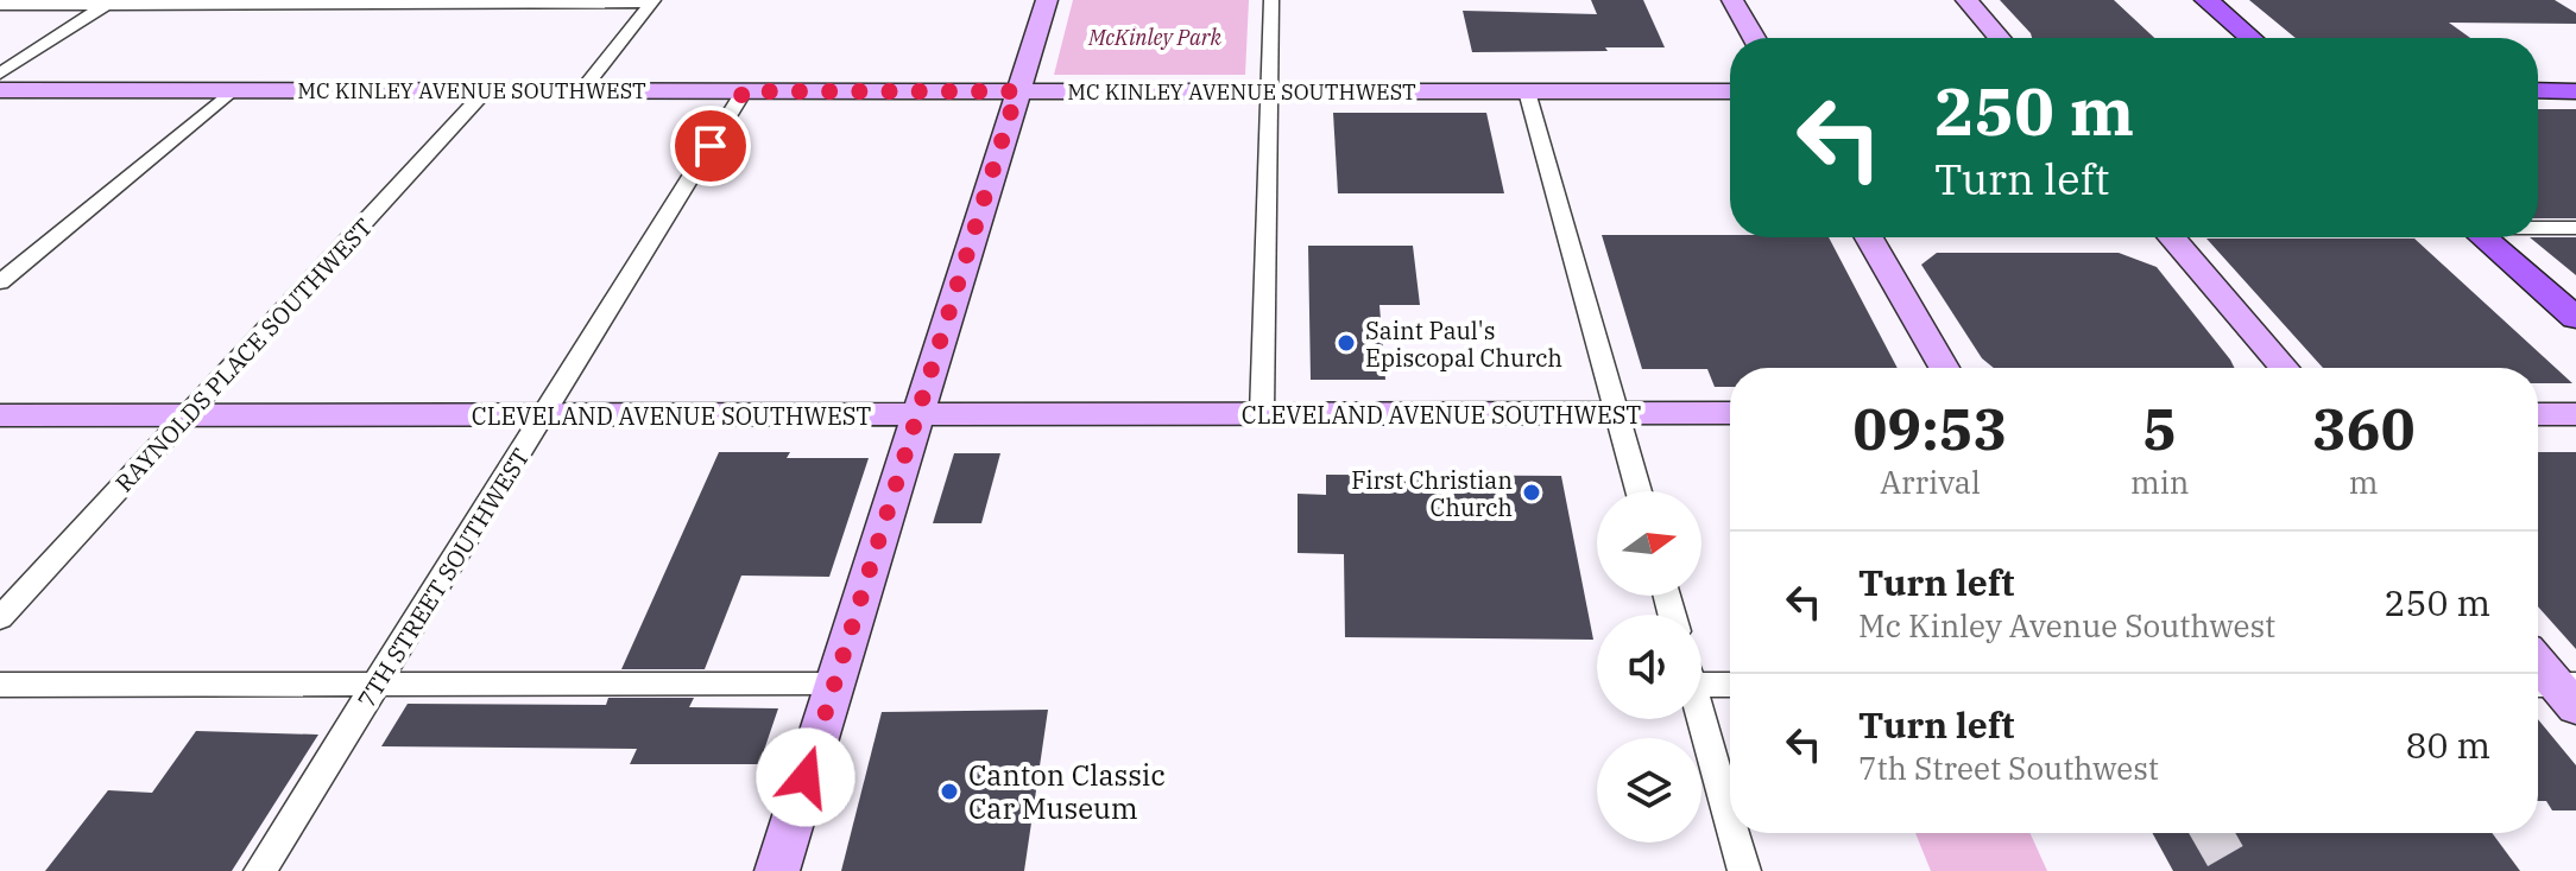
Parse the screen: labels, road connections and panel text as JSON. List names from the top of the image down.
{
  "streets": {
    "main road": ["MC KINLEY AVENUE SOUTHWEST", "CLEVELAND AVENUE SOUTHWEST"],
    "street": ["RAYNOLDS PLACE SOUTHWEST", "7TH STREET SOUTHWEST"]
  },
  "crossings": [
    ["MC KINLEY AVENUE SOUTHWEST", "RAYNOLDS PLACE SOUTHWEST"],
    ["MC KINLEY AVENUE SOUTHWEST", "7TH STREET SOUTHWEST"],
    ["RAYNOLDS PLACE SOUTHWEST", "CLEVELAND AVENUE SOUTHWEST"],
    ["CLEVELAND AVENUE SOUTHWEST", "7TH STREET SOUTHWEST"]
  ],
  "parks": ["McKinley Park"],
  "places": ["Saint Paul's Episcopal Church", "First Christian Church", "Canton Classic Car Museum"],
  "north": "right",
  "page": {
    "turn": ["250 m", "Turn left"],
    "eta": [
      "09:53",
      "Arrival",
      "5",
      "min",
      "360",
      "m"
    ],
    "list": [
      {
        "name": "Turn left",
        "note": "Mc Kinley Avenue Southwest",
        "value": "250 m"
      },
      {
        "name": "Turn left",
        "note": "7th Street Southwest",
        "value": "80 m"
      }
    ]
  }
}
